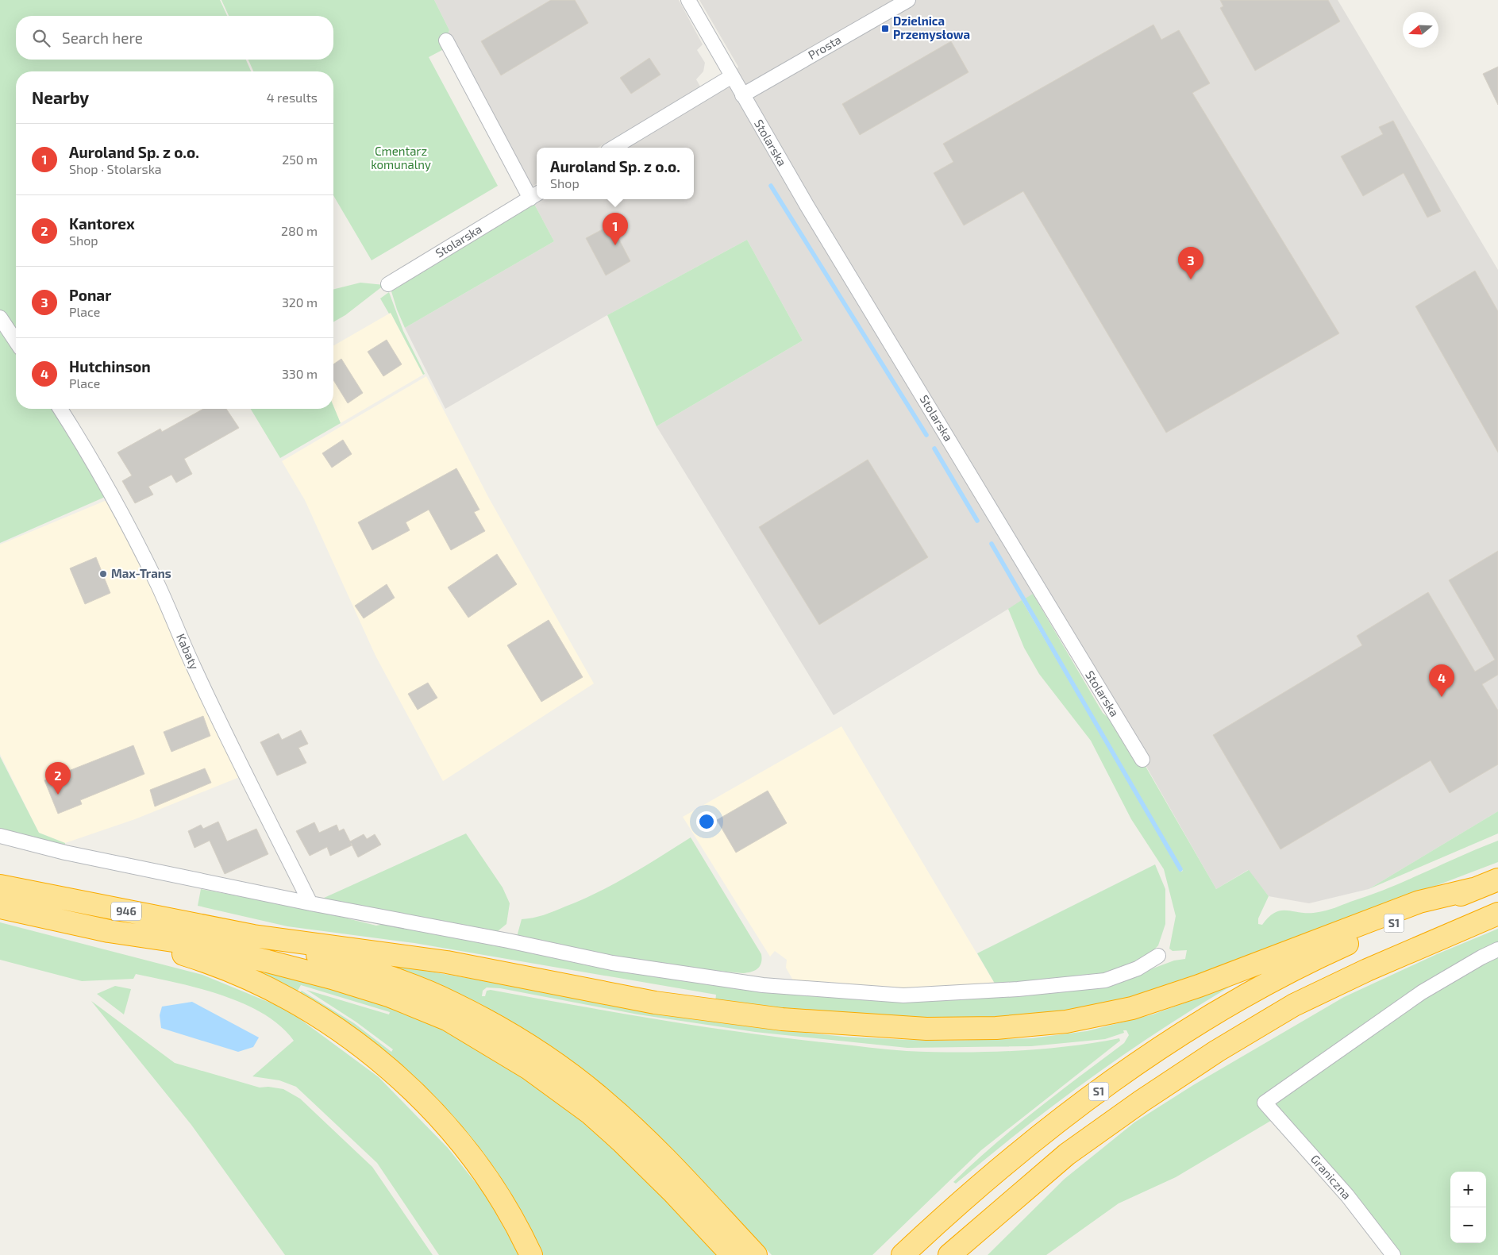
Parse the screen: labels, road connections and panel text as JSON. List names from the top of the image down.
{
  "streets": {
    "highway": ["946", "S1"],
    "street": [
      "Prosta",
      "Stolarska",
      "Kabaty",
      "Graniczna"
    ]
  },
  "crossings": [
    ["Prosta", "Stolarska"]
  ],
  "parks": ["Cmentarz komunalny"],
  "places": {
    "transit": ["Dzielnica Przemysłowa"],
    "other": ["Max-Trans"]
  },
  "north": "left",
  "page": {
    "search": "Search here",
    "heading": ["Nearby", "4 results"],
    "list": [
      {
        "mark": "1",
        "name": "Auroland Sp. z o.o.",
        "note": "Shop · Stolarska",
        "value": "250 m"
      },
      {
        "mark": "2",
        "name": "Kantorex",
        "note": "Shop",
        "value": "280 m"
      },
      {
        "mark": "3",
        "name": "Ponar",
        "note": "Place",
        "value": "320 m"
      },
      {
        "mark": "4",
        "name": "Hutchinson",
        "note": "Place",
        "value": "330 m"
      }
    ],
    "popup": ["Auroland Sp. z o.o.", "Shop"],
    "pins": [
      "1",
      "3",
      "4",
      "2"
    ],
    "map_buttons": ["+", "−"]
  }
}
